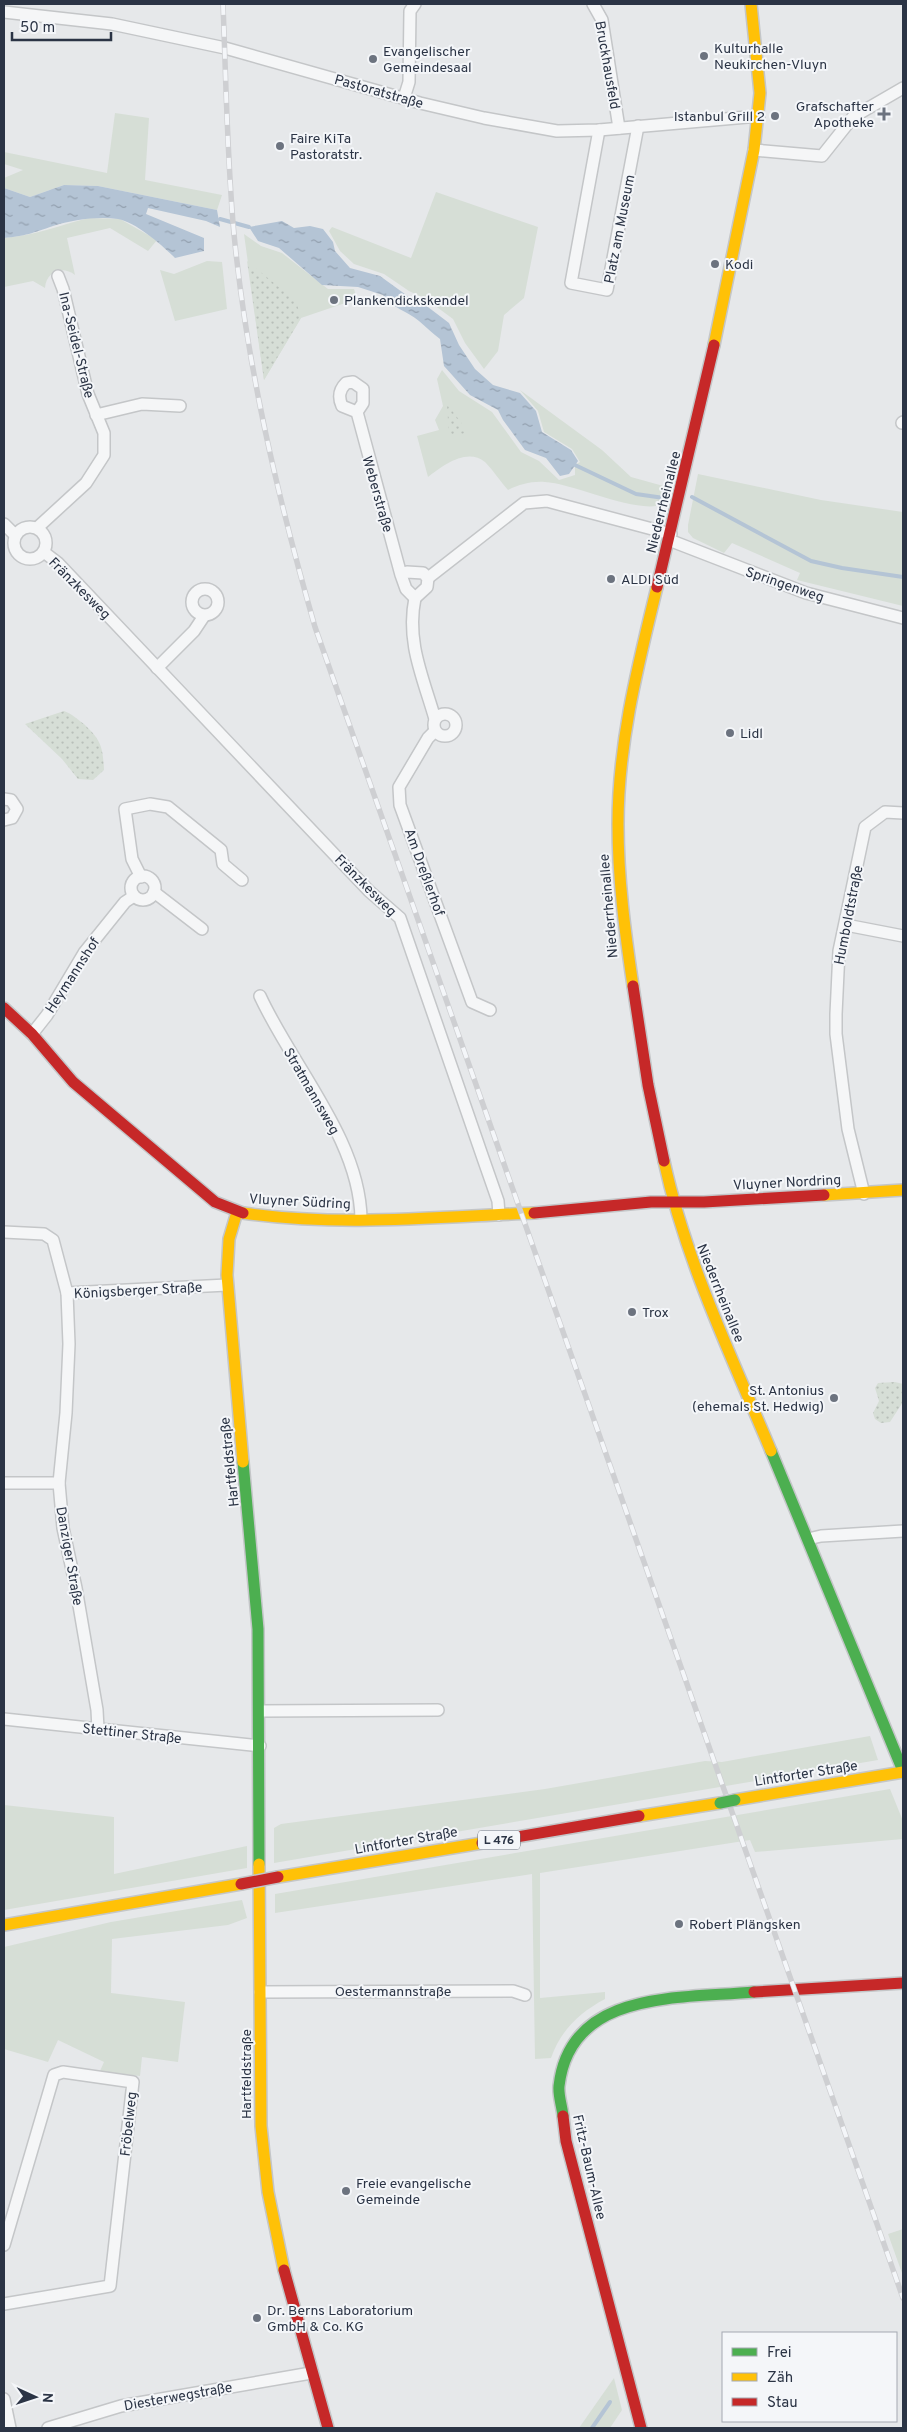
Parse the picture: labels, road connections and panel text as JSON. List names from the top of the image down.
{
  "streets": {
    "street": [
      "Bruckhausfeld",
      "Pastoratstraße",
      "Platz am Museum",
      "Ina-Seidel-Straße",
      "Weberstraße",
      "Niederrheinallee",
      "Springenweg",
      "Fränzkesweg",
      "Am Dreßlerhof",
      "Humboldtstraße",
      "Heymannshof",
      "Stratmannsweg",
      "Vluyner Nordring",
      "Vluyner Südring",
      "Königsberger Straße",
      "Hartfeldstraße",
      "Danziger Straße",
      "Stettiner Straße",
      "Lintforter Straße",
      "L 476",
      "Oestermannstraße",
      "Fröbelweg",
      "Fritz-Baum-Allee",
      "Diesterwegstraße"
    ]
  },
  "crossings": [
    ["Bruckhausfeld", "Pastoratstraße"],
    ["Pastoratstraße", "Platz am Museum"],
    ["Pastoratstraße", "Niederrheinallee"],
    ["Ina-Seidel-Straße", "Fränzkesweg"],
    ["Weberstraße", "Am Dreßlerhof"],
    ["Niederrheinallee", "Springenweg"],
    ["Niederrheinallee", "Vluyner Nordring"],
    ["Niederrheinallee", "Vluyner Südring"],
    ["Niederrheinallee", "Lintforter Straße"],
    ["Fränzkesweg", "Vluyner Südring"],
    ["Humboldtstraße", "Vluyner Nordring"],
    ["Heymannshof", "Vluyner Südring"],
    ["Stratmannsweg", "Vluyner Südring"],
    ["Vluyner Nordring", "Vluyner Südring"],
    ["Vluyner Südring", "Hartfeldstraße"],
    ["Königsberger Straße", "Hartfeldstraße"],
    ["Königsberger Straße", "Danziger Straße"],
    ["Hartfeldstraße", "Stettiner Straße"],
    ["Hartfeldstraße", "Oestermannstraße"],
    ["Hartfeldstraße", "Diesterwegstraße"],
    ["Danziger Straße", "Stettiner Straße"]
  ],
  "places": {
    "other": [
      "Kulturhalle Neukirchen-Vluyn",
      "Evangelischer Gemeindesaal",
      "Istanbul Grill 2",
      "Faire KiTa Pastoratstr.",
      "Kodi",
      "Plankendickskendel",
      "ALDI Süd",
      "Lidl",
      "Trox",
      "St. Antonius (ehemals St. Hedwig)",
      "Robert Plängsken",
      "Freie evangelische Gemeinde",
      "Dr. Berns Laboratorium GmbH & Co. KG"
    ],
    "health": ["Grafschafter Apotheke"]
  },
  "legend": ["Frei", "Zäh", "Stau"],
  "scale_bar": "50 m",
  "north": "right"
}
